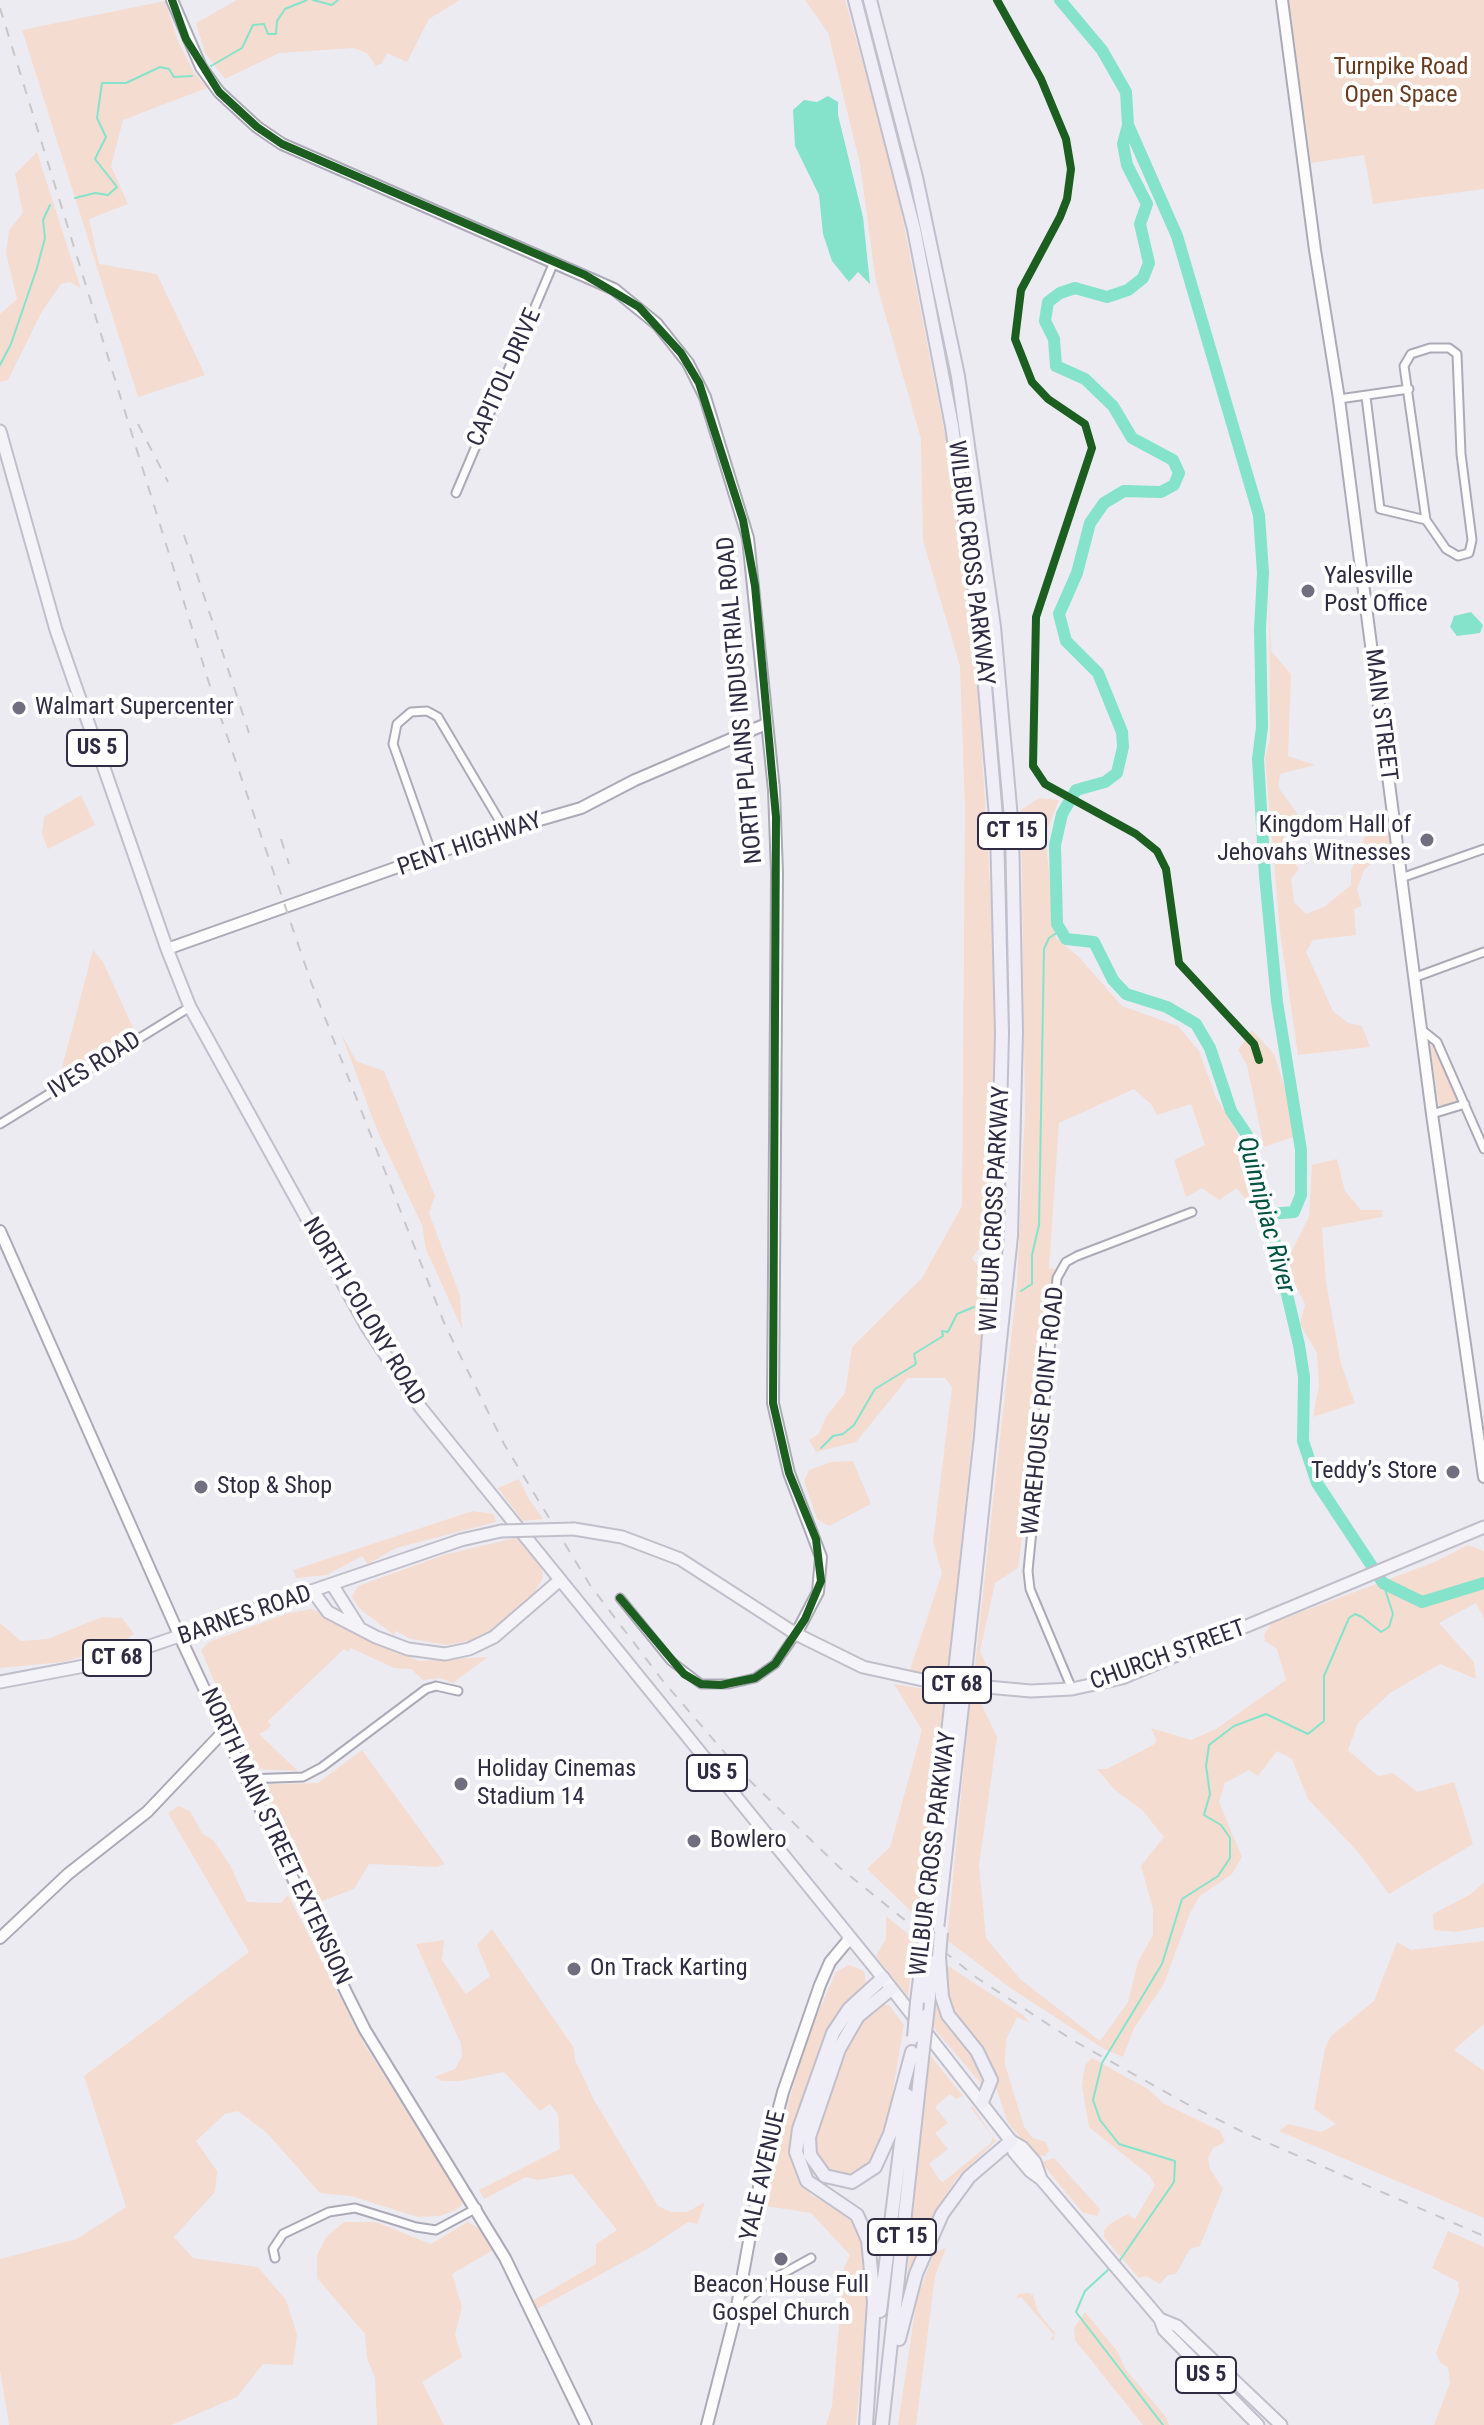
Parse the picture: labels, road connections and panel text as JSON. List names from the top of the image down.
{
  "streets": {
    "highway": ["WILBUR CROSS PARKWAY", "CT 15"],
    "main road": [
      "US 5",
      "NORTH COLONY ROAD",
      "BARNES ROAD",
      "CHURCH STREET",
      "CT 68"
    ],
    "street": [
      "CAPITOL DRIVE",
      "NORTH PLAINS INDUSTRIAL ROAD",
      "MAIN STREET",
      "PENT HIGHWAY",
      "IVES ROAD",
      "WAREHOUSE POINT ROAD",
      "NORTH MAIN STREET EXTENSION",
      "YALE AVENUE"
    ]
  },
  "crossings": [
    ["CAPITOL DRIVE", "NORTH PLAINS INDUSTRIAL ROAD"],
    ["NORTH PLAINS INDUSTRIAL ROAD", "PENT HIGHWAY"],
    ["NORTH PLAINS INDUSTRIAL ROAD", "CHURCH STREET"],
    ["PENT HIGHWAY", "NORTH COLONY ROAD"],
    ["IVES ROAD", "NORTH COLONY ROAD"],
    ["NORTH COLONY ROAD", "YALE AVENUE"],
    ["WAREHOUSE POINT ROAD", "CHURCH STREET"],
    ["BARNES ROAD", "CHURCH STREET"],
    ["BARNES ROAD", "NORTH MAIN STREET EXTENSION"]
  ],
  "water": ["Quinnipiac River"],
  "parks": ["Turnpike Road Open Space"],
  "places": [
    "Yalesville Post Office",
    "Walmart Supercenter",
    "Kingdom Hall of Jehovahs Witnesses",
    "Teddy’s Store",
    "Stop & Shop",
    "Holiday Cinemas Stadium 14",
    "Bowlero",
    "On Track Karting",
    "Beacon House Full Gospel Church"
  ]
}
